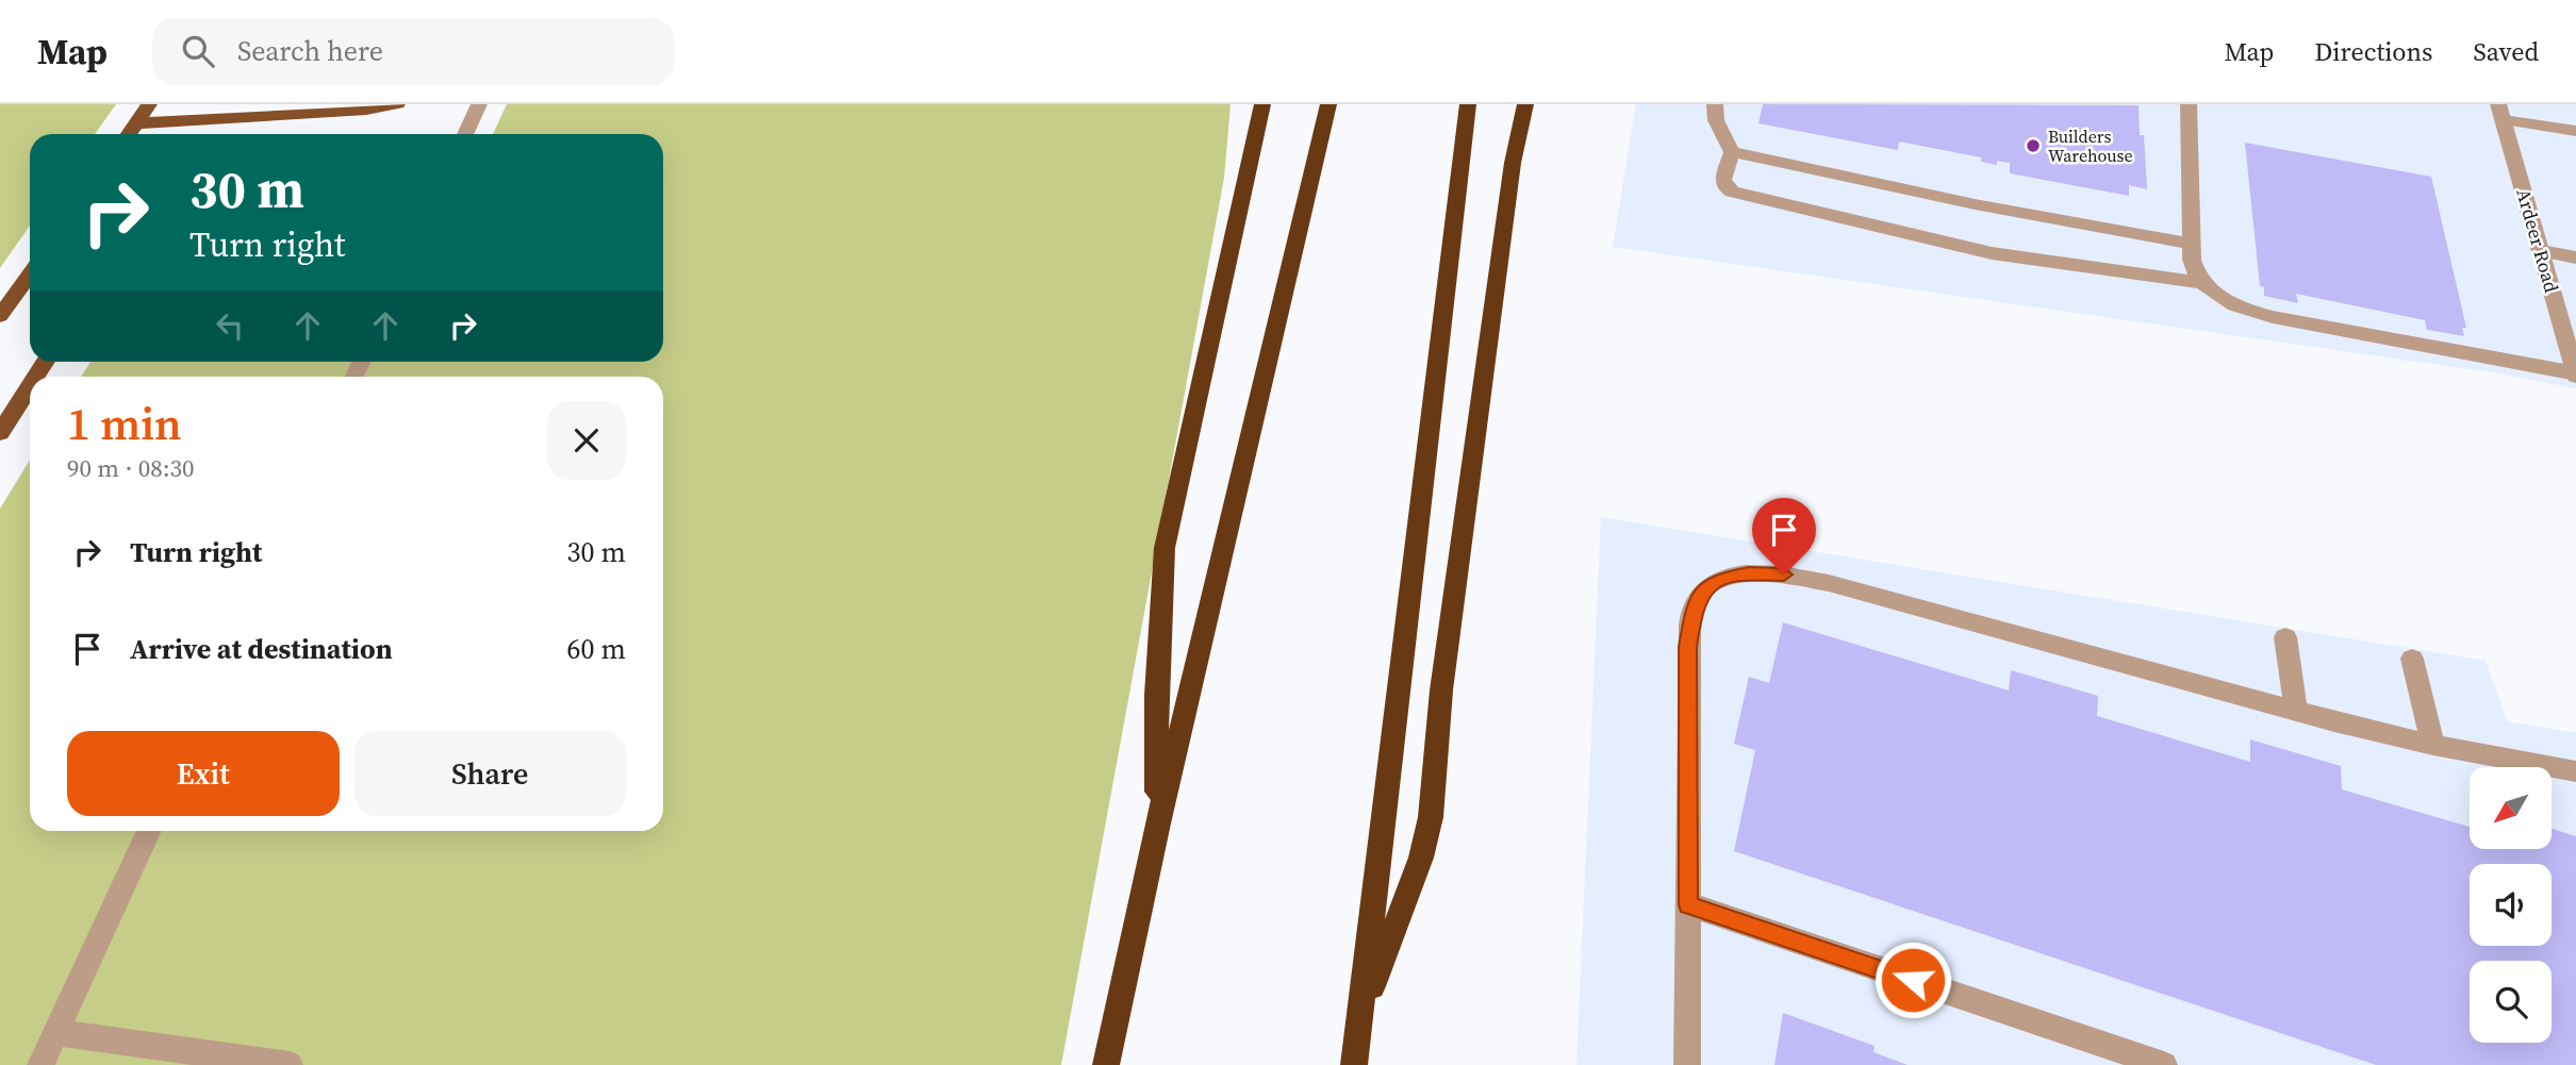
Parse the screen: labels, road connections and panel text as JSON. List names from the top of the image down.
{
  "streets": {
    "street": ["Ardeer Road"]
  },
  "places": ["Builders Warehouse"],
  "north": "bottom left",
  "page": {
    "header": "Map",
    "search": "Search here",
    "nav": ["Map", "Directions", "Saved"],
    "turn": ["30 m", "Turn right"],
    "heading": ["1 min", "90 m · 08:30"],
    "list": [
      {
        "name": "Turn right",
        "value": "30 m"
      },
      {
        "name": "Arrive at destination",
        "value": "60 m"
      }
    ],
    "buttons": ["Exit", "Share"]
  }
}
